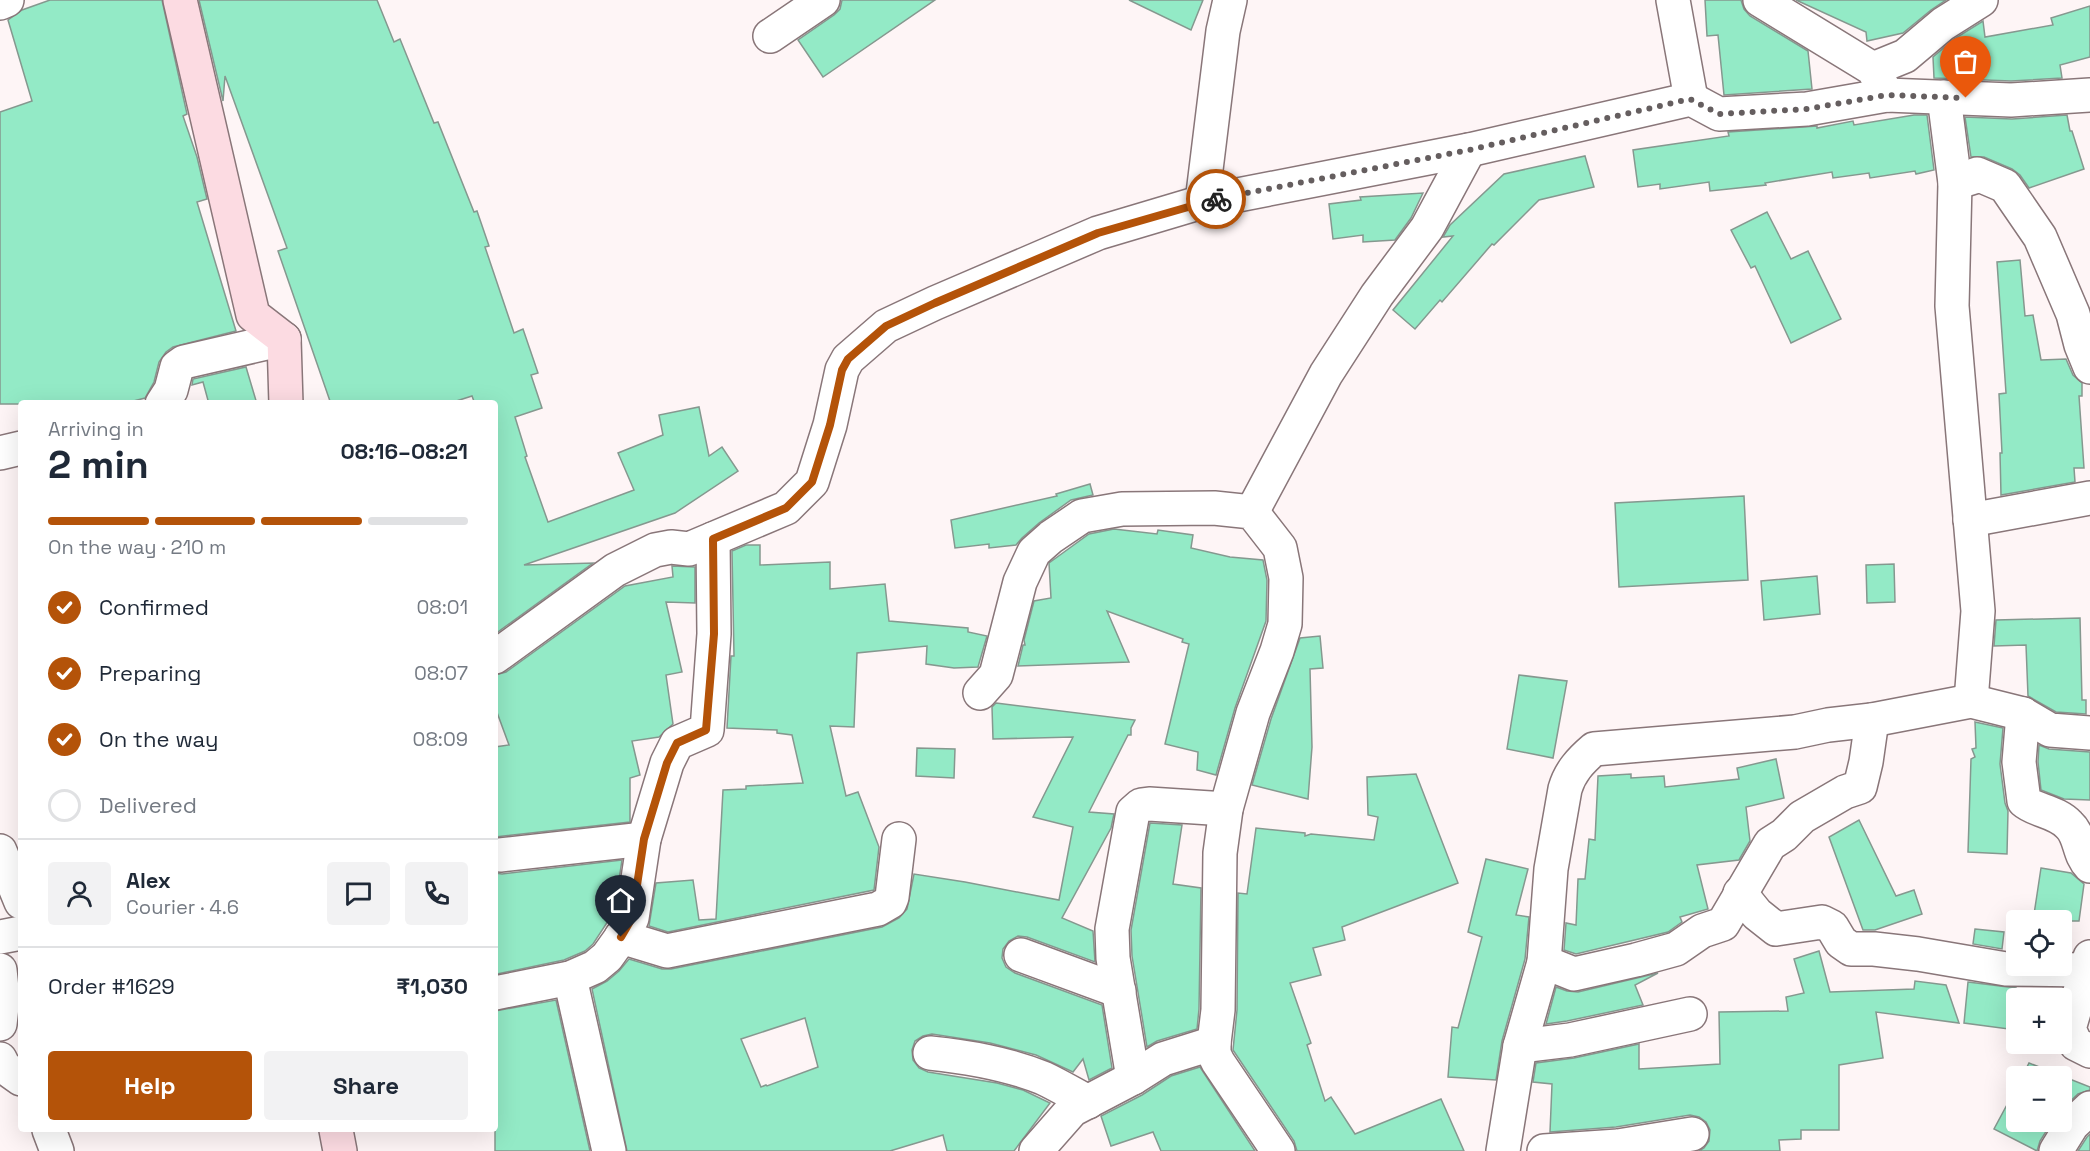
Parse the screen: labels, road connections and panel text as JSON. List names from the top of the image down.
{
  "page": {
    "heading": ["2 min", "Arriving in", "08:16–08:21"],
    "panel": [
      "Alex",
      "Courier · 4.6",
      "Order #1629",
      "₹1,030"
    ],
    "bar": "On the way · 210 m",
    "list": [
      ["Confirmed", "08:01"],
      ["Preparing", "08:07"],
      ["On the way", "08:09"],
      "Delivered"
    ],
    "map_buttons": ["+", "−"],
    "buttons": ["Help", "Share"]
  }
}
